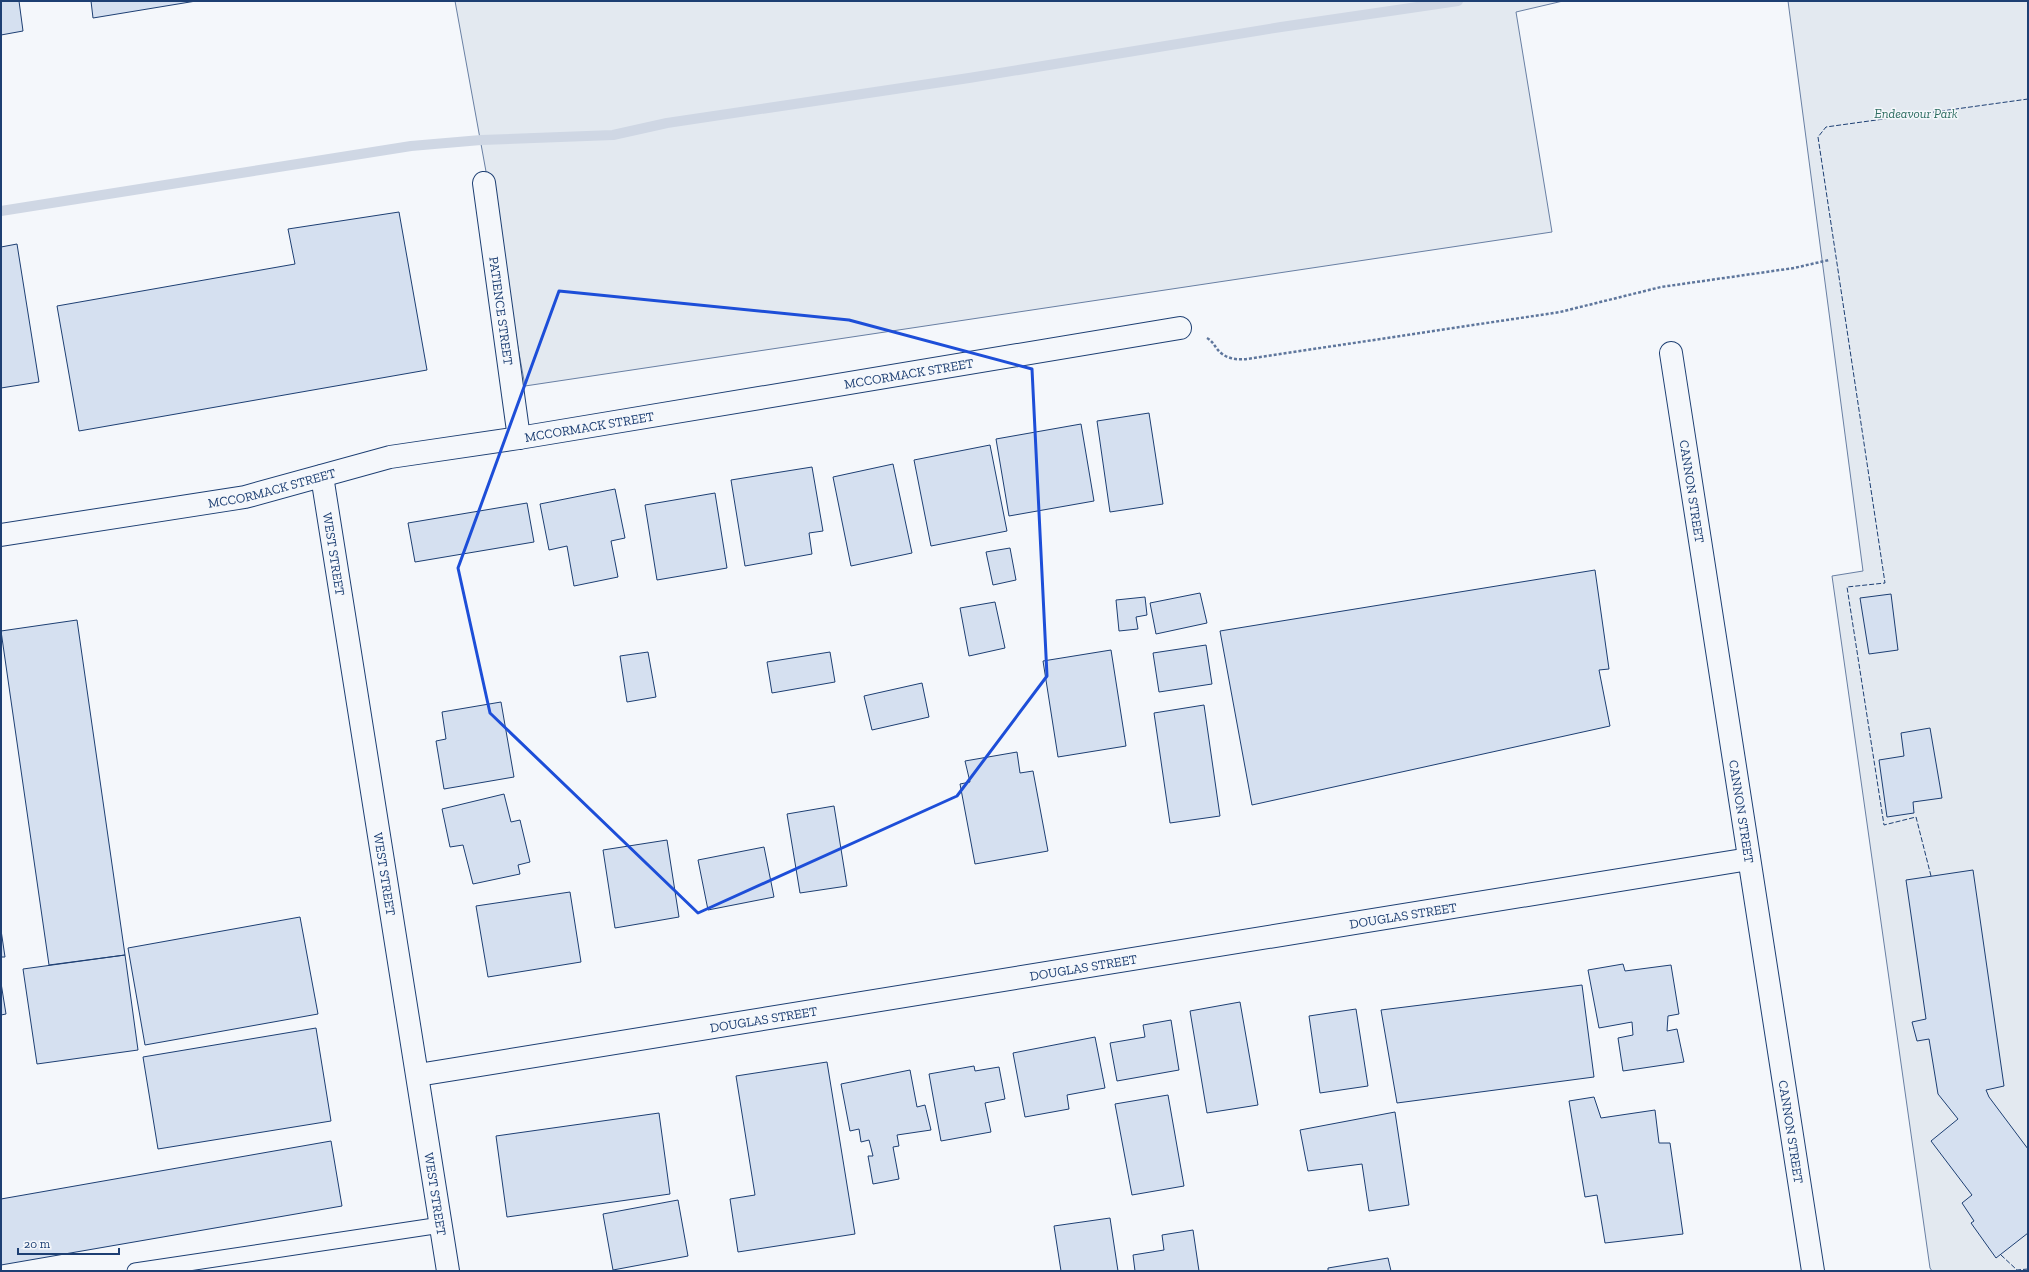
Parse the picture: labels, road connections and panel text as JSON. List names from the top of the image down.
{
  "streets": {
    "street": [
      "PATIENCE STREET",
      "MCCORMACK STREET",
      "CANNON STREET",
      "WEST STREET",
      "DOUGLAS STREET"
    ]
  },
  "crossings": [
    ["PATIENCE STREET", "MCCORMACK STREET"],
    ["MCCORMACK STREET", "WEST STREET"],
    ["CANNON STREET", "DOUGLAS STREET"],
    ["WEST STREET", "DOUGLAS STREET"]
  ],
  "parks": ["Endeavour Park"],
  "scale_bar": "20 m"
}
